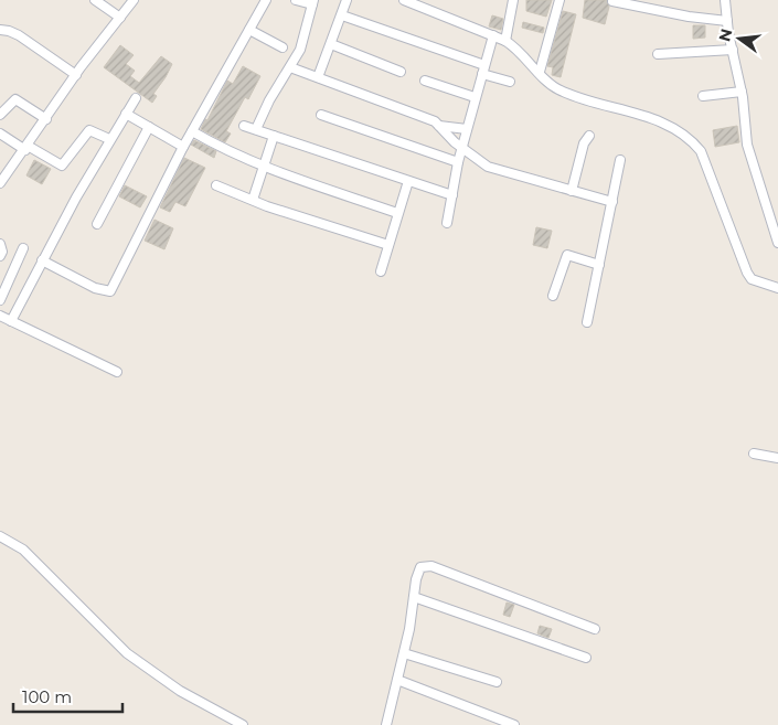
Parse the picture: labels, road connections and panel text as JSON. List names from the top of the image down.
{
  "scale_bar": "100 m",
  "north": "left"
}
